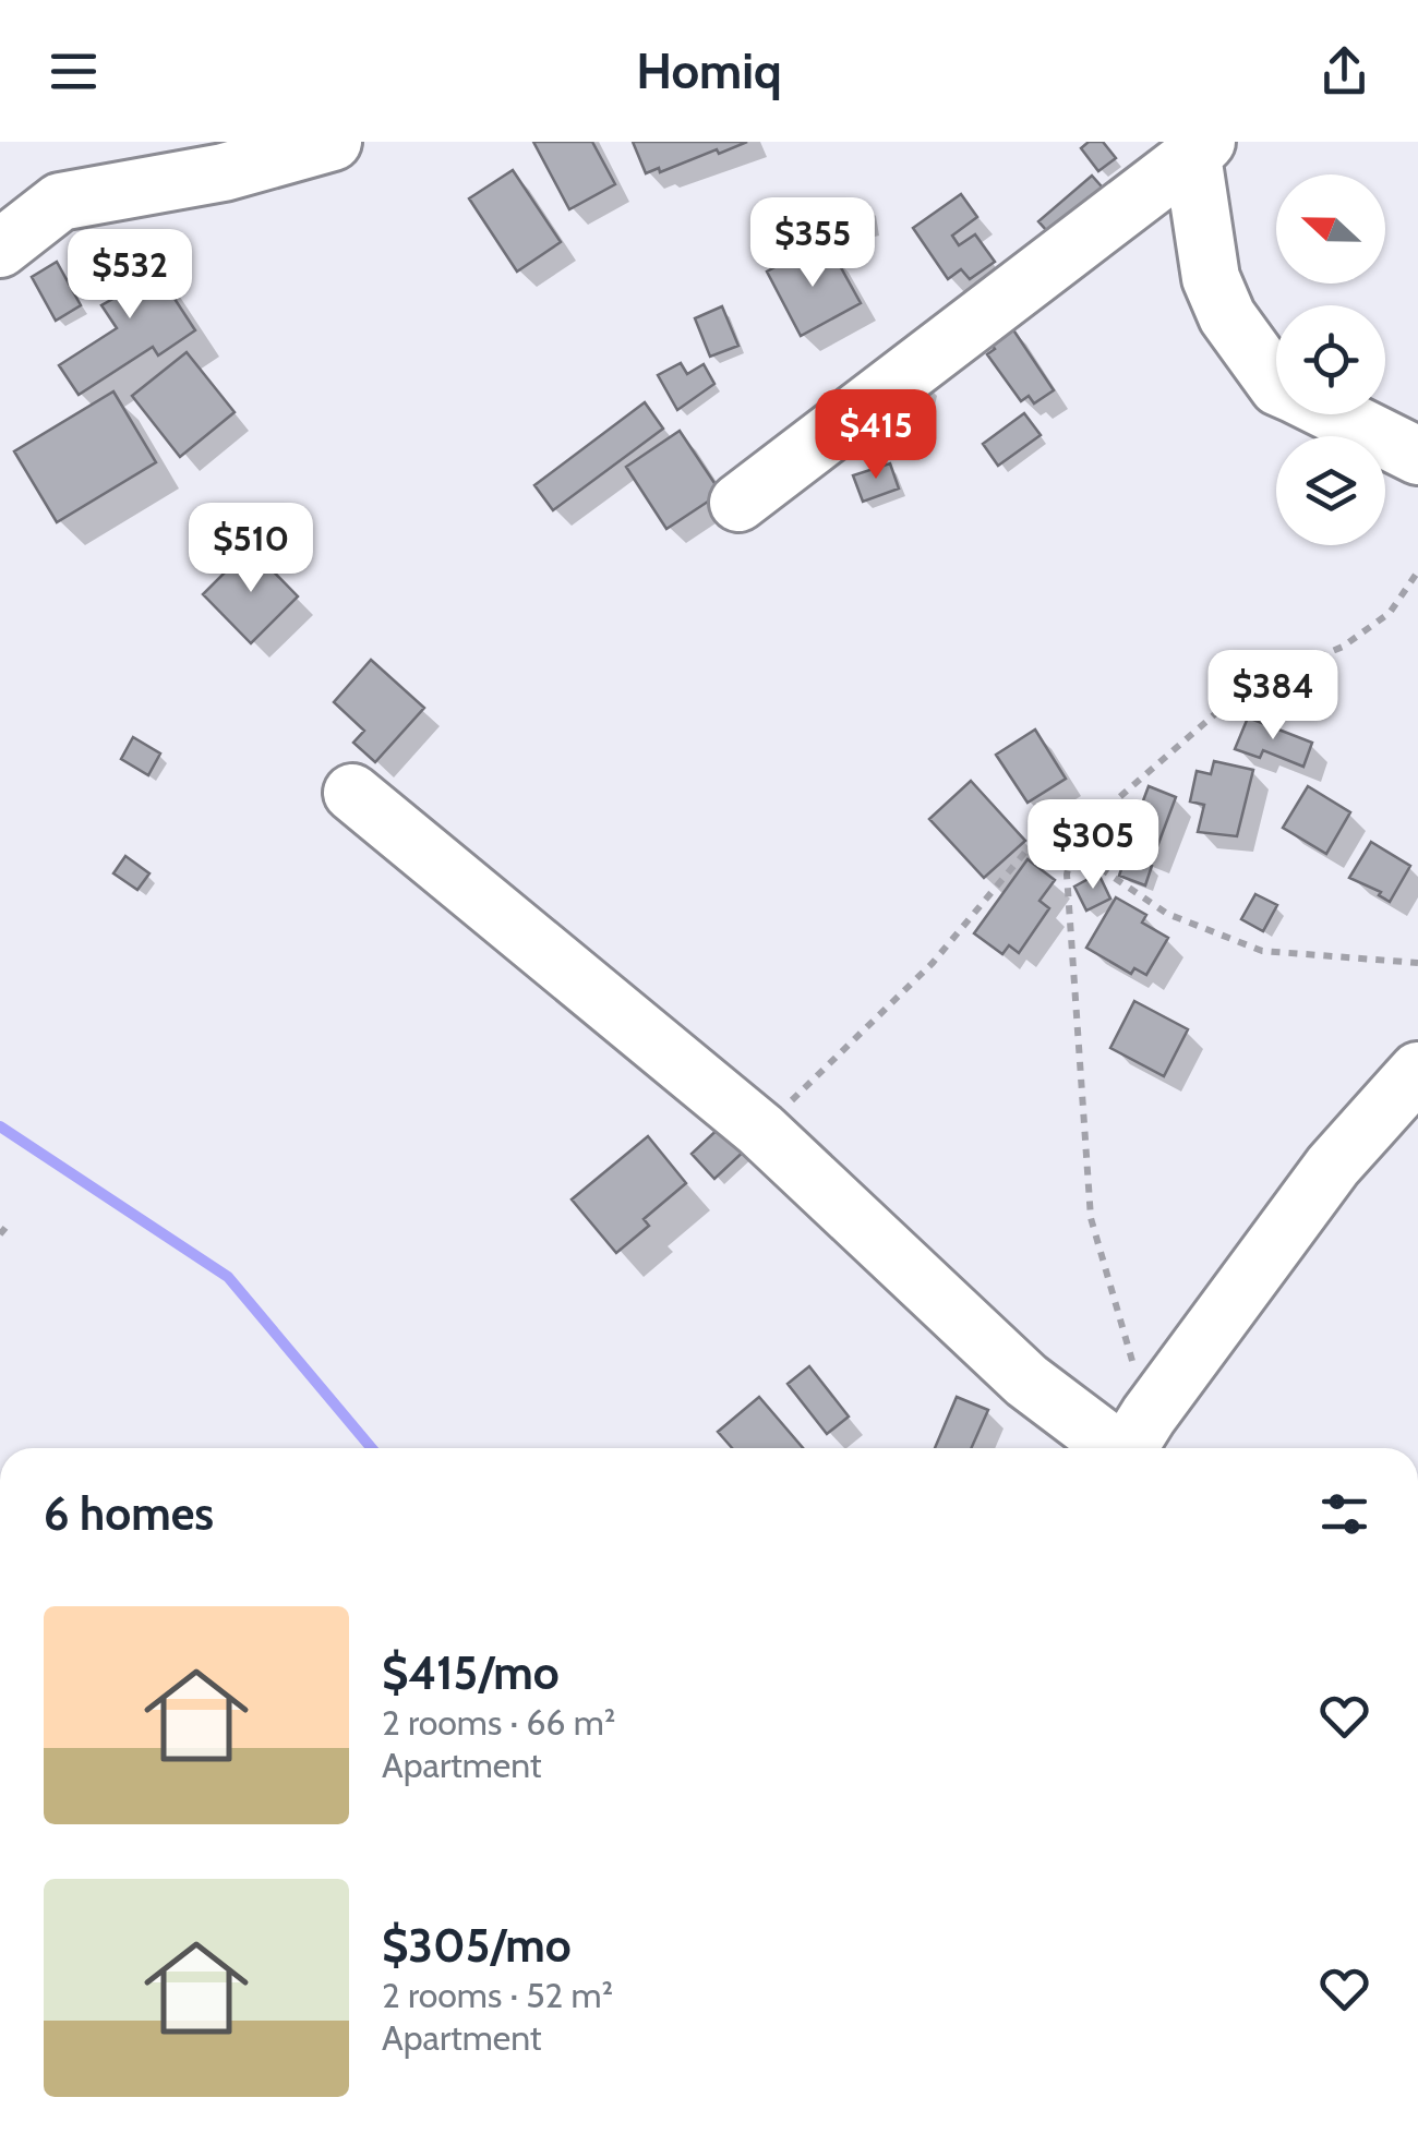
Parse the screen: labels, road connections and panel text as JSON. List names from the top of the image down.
{
  "north": "left",
  "page": {
    "header": "Homiq",
    "price": [
      "$355",
      "$532",
      "$415",
      "$510",
      "$384",
      "$305"
    ],
    "heading": "6 homes",
    "list": [
      {
        "name": "$415/mo",
        "note": "2 rooms · 66 m² · Apartment"
      },
      {
        "name": "$305/mo",
        "note": "2 rooms · 52 m² · Apartment"
      }
    ]
  }
}
